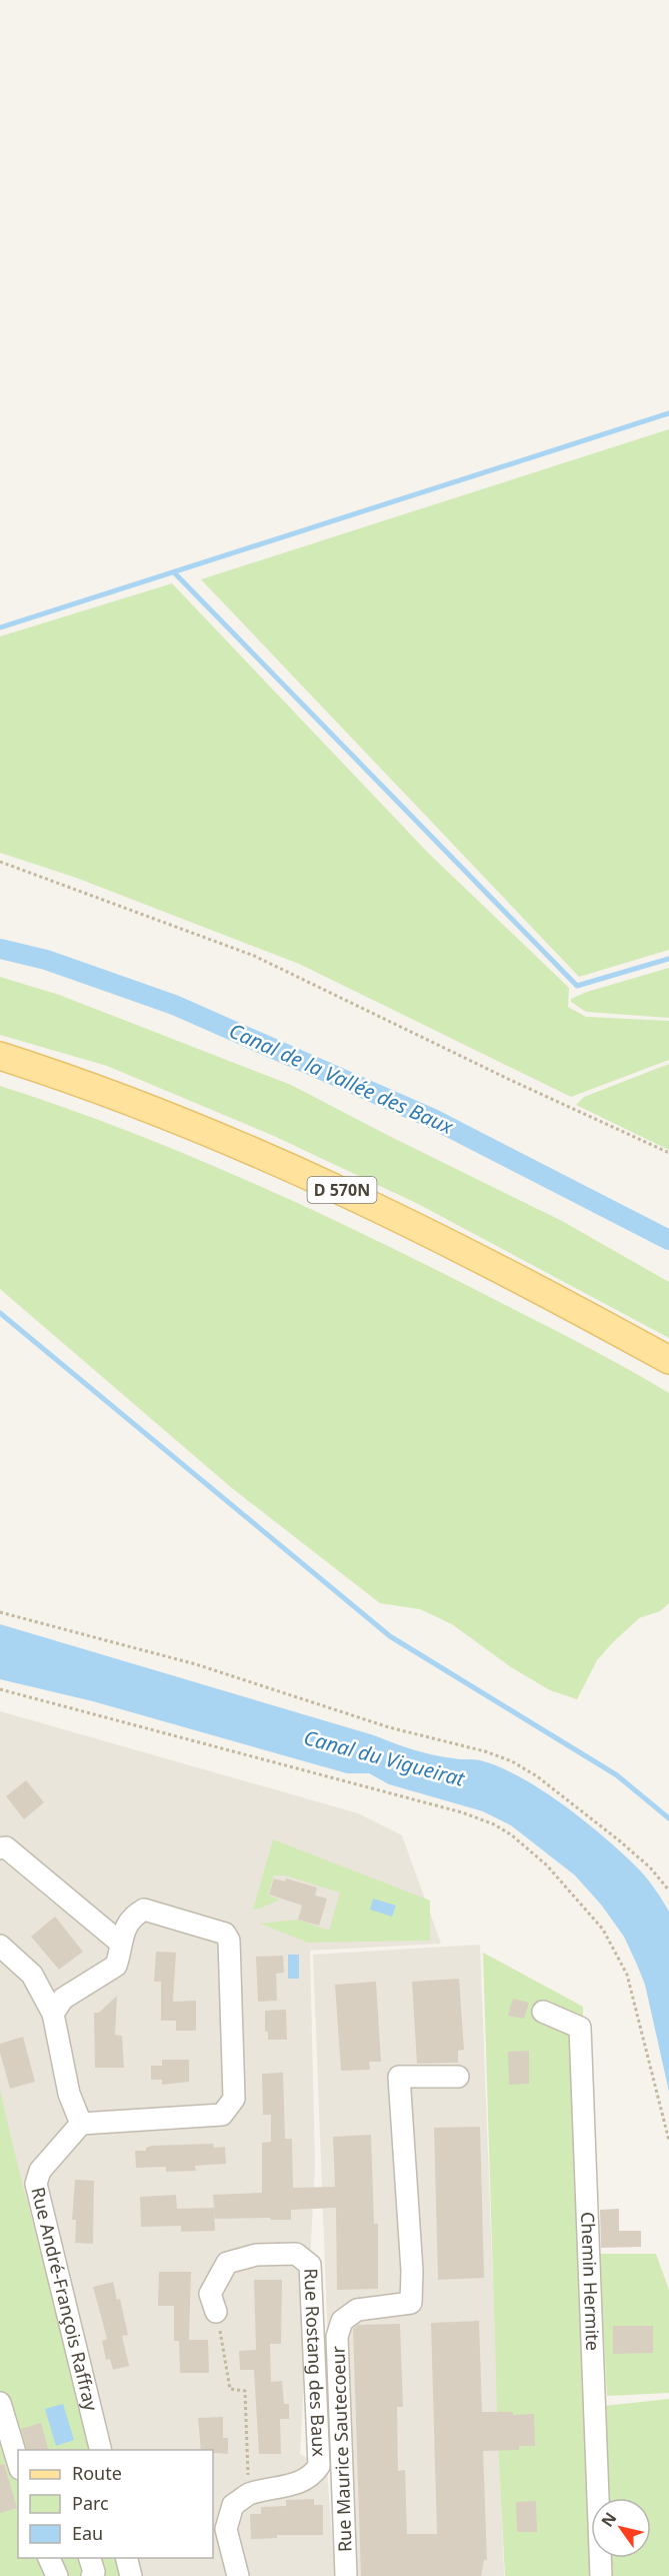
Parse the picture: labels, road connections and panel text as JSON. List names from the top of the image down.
{
  "streets": {
    "main road": ["D 570N"],
    "street": [
      "Chemin Hermite",
      "Rue André-François Raffray",
      "Rue Rostang des Baux",
      "Rue Maurice Sautecoeur"
    ]
  },
  "water": ["Canal de la Vallée des Baux", "Canal du Vigueirat"],
  "legend": ["Route", "Parc", "Eau"],
  "north": "top left"
}
